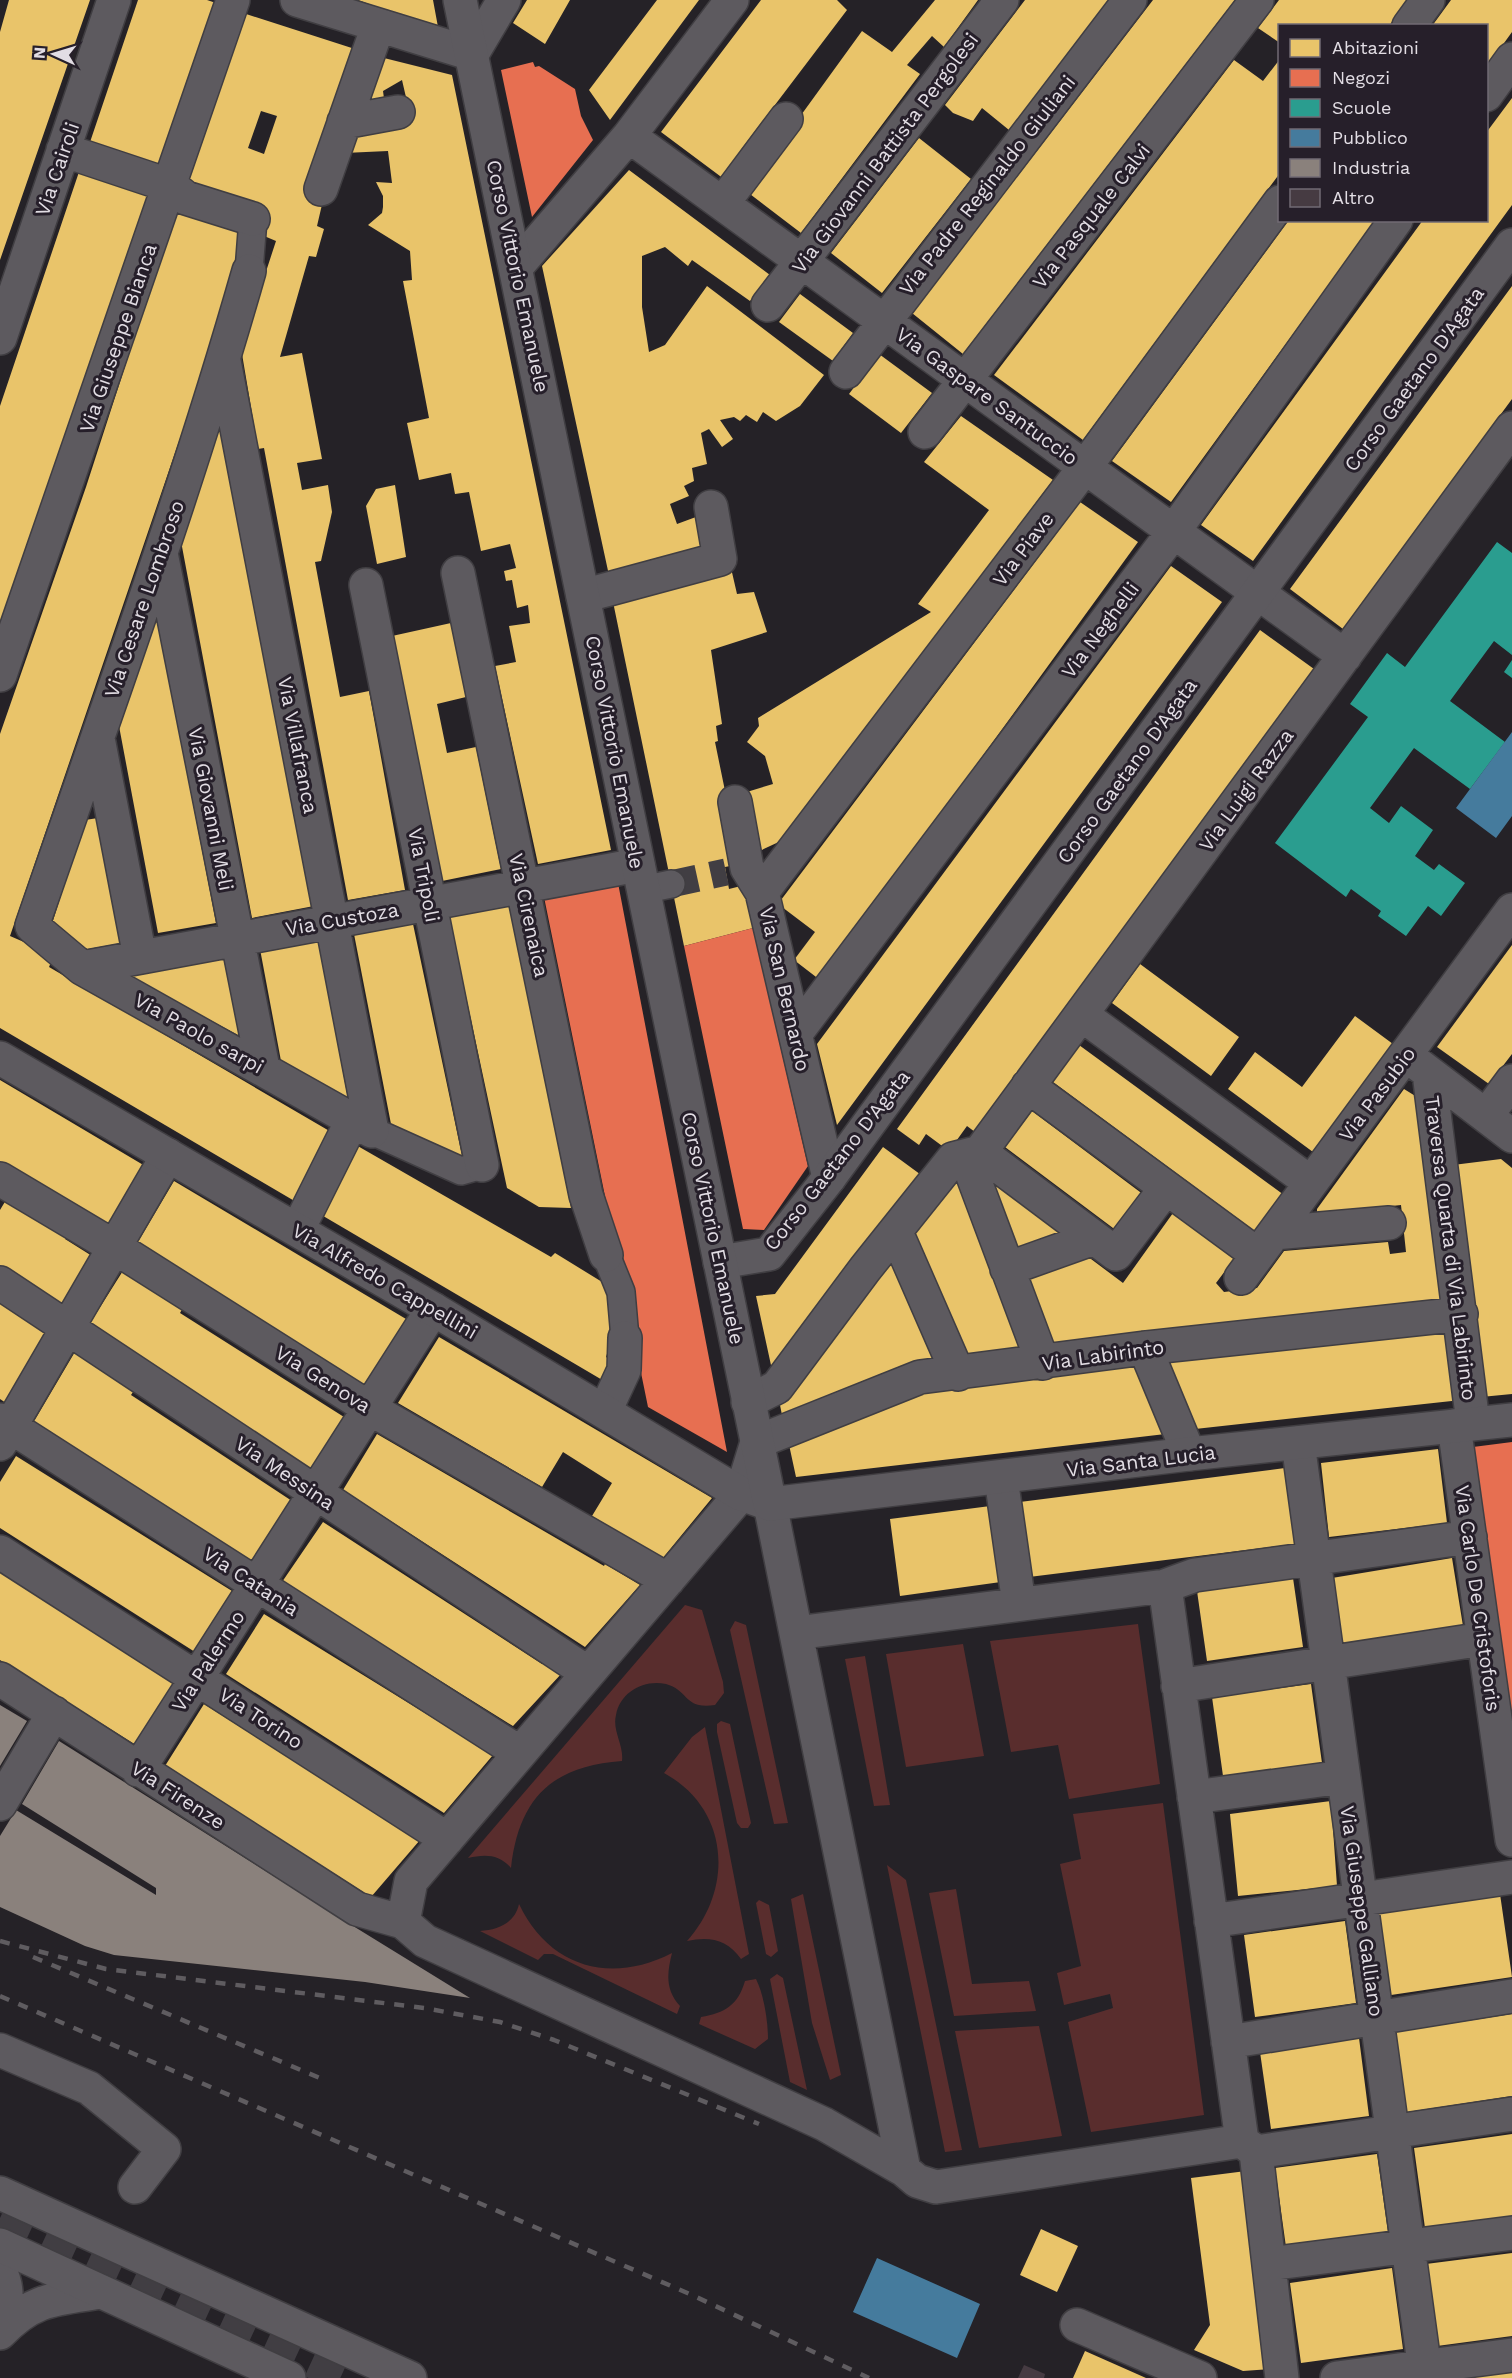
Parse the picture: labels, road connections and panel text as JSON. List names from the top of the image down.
{
  "streets": {
    "street": [
      "Via Giovanni Battista Pergolesi",
      "Via Cairoli",
      "Via Padre Reginaldo Giuliani",
      "Via Pasquale Calvi",
      "Corso Vittorio Emanuele",
      "Via Giuseppe Bianca",
      "Corso Gaetano D'Agata",
      "Via Gaspare Santuccio",
      "Via Piave",
      "Via Cesare Lombroso",
      "Via Neghelli",
      "Via Villafranca",
      "Via Luigi Razza",
      "Via Giovanni Meli",
      "Via Tripoli",
      "Via Cirenaica",
      "Via Custoza",
      "Via San Bernardo",
      "Via Paolo sarpi",
      "Via Pasubio",
      "Traversa Quarta di Via Labirinto",
      "Via Alfredo Cappellini",
      "Via Labirinto",
      "Via Genova",
      "Via Santa Lucia",
      "Via Messina",
      "Via Catania",
      "Via Carlo De Cristoforis",
      "Via Palermo",
      "Via Torino",
      "Via Firenze",
      "Via Giuseppe Galliano"
    ]
  },
  "crossings": [
    ["Via Giovanni Battista Pergolesi", "Via Gaspare Santuccio"],
    ["Via Padre Reginaldo Giuliani", "Via Gaspare Santuccio"],
    ["Via Pasquale Calvi", "Via Gaspare Santuccio"],
    ["Corso Vittorio Emanuele", "Corso Gaetano D'Agata"],
    ["Corso Vittorio Emanuele", "Via Custoza"],
    ["Corso Vittorio Emanuele", "Via Alfredo Cappellini"],
    ["Corso Vittorio Emanuele", "Via Labirinto"],
    ["Corso Vittorio Emanuele", "Via Santa Lucia"],
    ["Corso Gaetano D'Agata", "Via Gaspare Santuccio"],
    ["Corso Gaetano D'Agata", "Via San Bernardo"],
    ["Via Gaspare Santuccio", "Via Piave"],
    ["Via Gaspare Santuccio", "Via Neghelli"],
    ["Via Gaspare Santuccio", "Via Luigi Razza"],
    ["Via Piave", "Via San Bernardo"],
    ["Via Cesare Lombroso", "Via Villafranca"],
    ["Via Cesare Lombroso", "Via Giovanni Meli"],
    ["Via Cesare Lombroso", "Via Paolo sarpi"],
    ["Via Neghelli", "Via San Bernardo"],
    ["Via Villafranca", "Via Custoza"],
    ["Via Villafranca", "Via Paolo sarpi"],
    ["Via Giovanni Meli", "Via Custoza"],
    ["Via Giovanni Meli", "Via Paolo sarpi"],
    ["Via Tripoli", "Via Custoza"],
    ["Via Cirenaica", "Via Custoza"],
    ["Via Custoza", "Via Paolo sarpi"],
    ["Via Pasubio", "Traversa Quarta di Via Labirinto"],
    ["Traversa Quarta di Via Labirinto", "Via Labirinto"],
    ["Traversa Quarta di Via Labirinto", "Via Santa Lucia"],
    ["Traversa Quarta di Via Labirinto", "Via Carlo De Cristoforis"],
    ["Via Alfredo Cappellini", "Via Santa Lucia"],
    ["Via Alfredo Cappellini", "Via Palermo"],
    ["Via Genova", "Via Palermo"],
    ["Via Santa Lucia", "Via Carlo De Cristoforis"],
    ["Via Santa Lucia", "Via Giuseppe Galliano"],
    ["Via Messina", "Via Palermo"],
    ["Via Catania", "Via Palermo"],
    ["Via Palermo", "Via Torino"],
    ["Via Palermo", "Via Firenze"]
  ],
  "legend": [
    "Abitazioni",
    "Negozi",
    "Scuole",
    "Pubblico",
    "Industria",
    "Altro"
  ],
  "north": "left"
}
